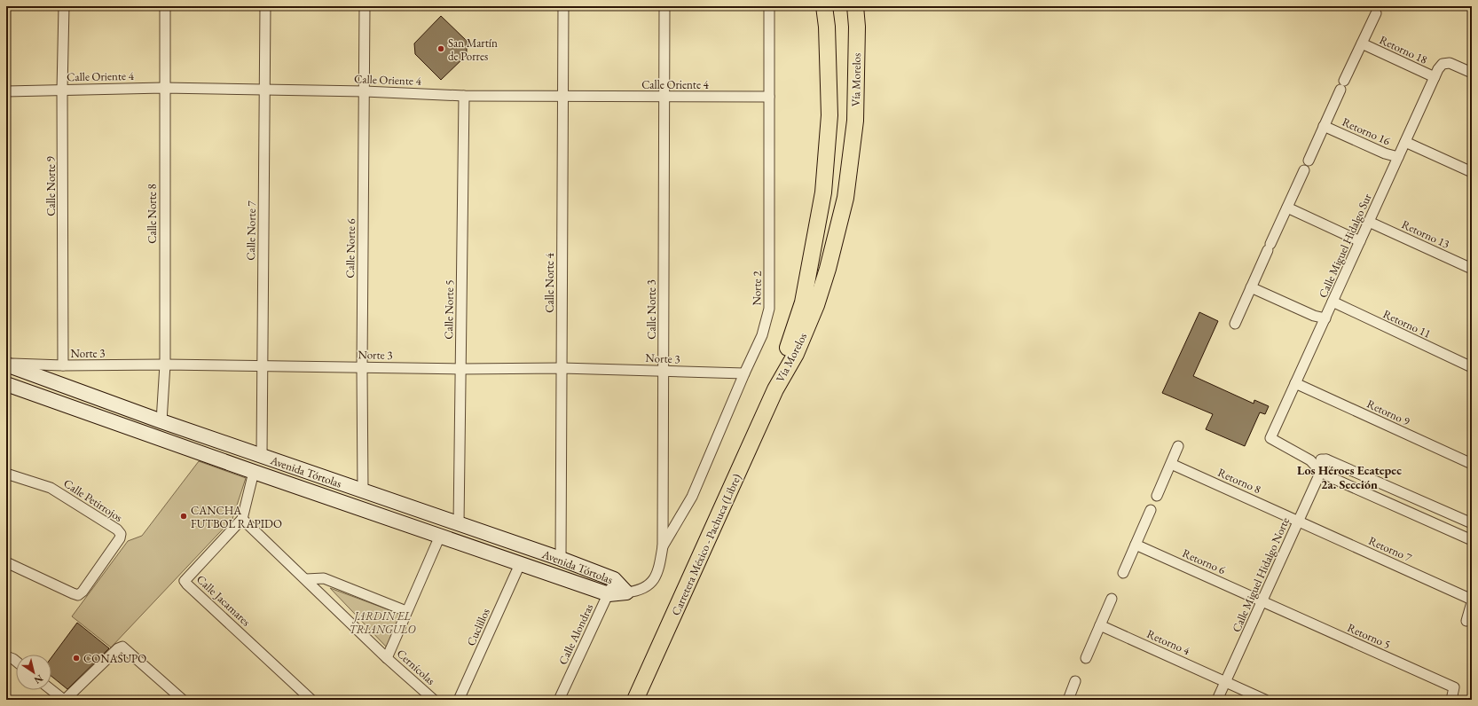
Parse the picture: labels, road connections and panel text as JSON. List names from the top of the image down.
{
  "streets": {
    "main road": ["Vía Morelos", "Carretera México - Pachuca (Libre)"],
    "street": [
      "Retorno 18",
      "Calle Oriente 4",
      "Retorno 16",
      "Calle Norte 9",
      "Calle Norte 8",
      "Calle Norte 7",
      "Retorno 13",
      "Calle Miguel Hidalgo Sur",
      "Calle Norte 6",
      "Calle Norte 4",
      "Norte 2",
      "Calle Norte 5",
      "Calle Norte 3",
      "Retorno 11",
      "Norte 3",
      "Retorno 9",
      "Avenida Tórtolas",
      "Retorno 8",
      "Calle Petirrojos",
      "Retorno 7",
      "Retorno 6",
      "Calle Miguel Hidalgo Norte",
      "Calle Jacamares",
      "Cuclillos",
      "Calle Alondras",
      "Retorno 5",
      "Retorno 4",
      "Cernícolas"
    ]
  },
  "crossings": [
    ["Retorno 18", "Retorno 16"],
    ["Retorno 18", "Calle Miguel Hidalgo Sur"],
    ["Calle Oriente 4", "Calle Norte 9"],
    ["Calle Oriente 4", "Calle Norte 8"],
    ["Calle Oriente 4", "Calle Norte 7"],
    ["Calle Oriente 4", "Calle Norte 6"],
    ["Calle Oriente 4", "Calle Norte 4"],
    ["Calle Oriente 4", "Norte 2"],
    ["Calle Oriente 4", "Calle Norte 5"],
    ["Calle Oriente 4", "Calle Norte 3"],
    ["Vía Morelos", "Carretera México - Pachuca (Libre)"],
    ["Retorno 16", "Calle Miguel Hidalgo Sur"],
    ["Calle Norte 9", "Norte 3"],
    ["Calle Norte 8", "Norte 3"],
    ["Calle Norte 8", "Avenida Tórtolas"],
    ["Calle Norte 7", "Norte 3"],
    ["Calle Norte 7", "Avenida Tórtolas"],
    ["Retorno 13", "Calle Miguel Hidalgo Sur"],
    ["Calle Miguel Hidalgo Sur", "Retorno 11"],
    ["Calle Miguel Hidalgo Sur", "Retorno 9"],
    ["Calle Norte 6", "Norte 3"],
    ["Calle Norte 6", "Avenida Tórtolas"],
    ["Calle Norte 4", "Norte 3"],
    ["Calle Norte 4", "Avenida Tórtolas"],
    ["Norte 2", "Calle Norte 3"],
    ["Norte 2", "Norte 3"],
    ["Calle Norte 5", "Norte 3"],
    ["Calle Norte 5", "Avenida Tórtolas"],
    ["Calle Norte 3", "Norte 3"],
    ["Calle Norte 3", "Avenida Tórtolas"],
    ["Norte 3", "Avenida Tórtolas"],
    ["Avenida Tórtolas", "Calle Jacamares"],
    ["Avenida Tórtolas", "Cuclillos"],
    ["Avenida Tórtolas", "Calle Alondras"],
    ["Retorno 8", "Retorno 7"],
    ["Retorno 8", "Calle Miguel Hidalgo Norte"],
    ["Retorno 7", "Calle Miguel Hidalgo Norte"],
    ["Retorno 6", "Calle Miguel Hidalgo Norte"],
    ["Retorno 6", "Retorno 5"],
    ["Calle Miguel Hidalgo Norte", "Retorno 5"],
    ["Calle Miguel Hidalgo Norte", "Retorno 4"],
    ["Calle Jacamares", "Cernícolas"]
  ],
  "districts": ["Los Héroes Ecatepec 2a. Sección"],
  "parks": ["JARDIN EL TRIANGULO"],
  "places": ["San Martín de Porres", "CANCHA FUTBOL RAPIDO", "CONASUPO"],
  "north": "bottom right"
}
